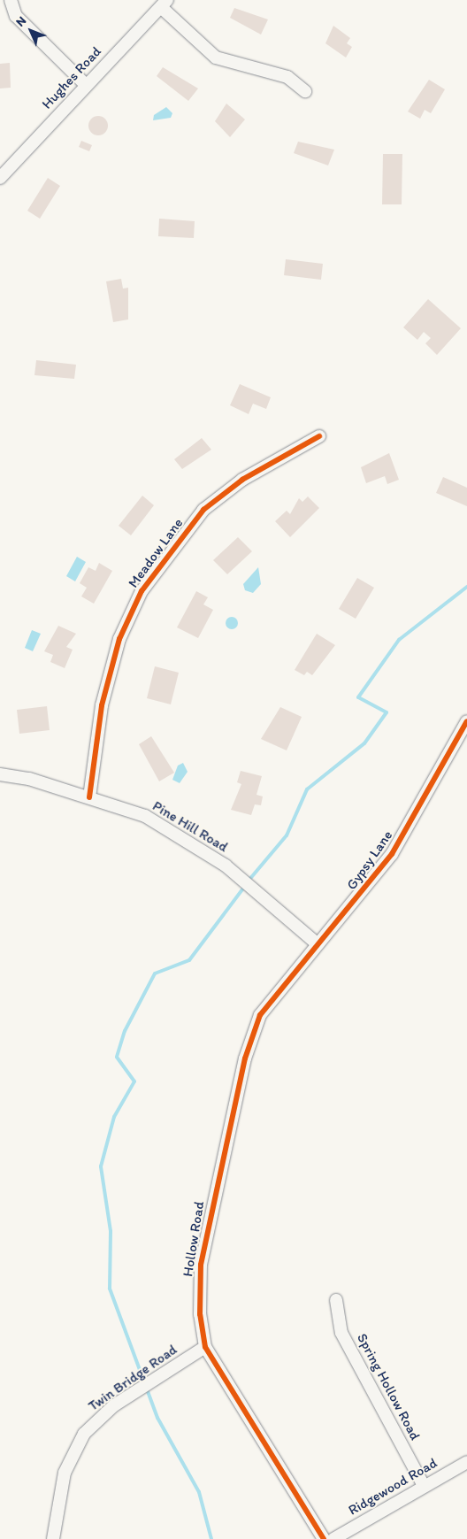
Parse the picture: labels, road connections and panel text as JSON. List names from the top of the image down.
{
  "streets": {
    "street": [
      "Hughes Road",
      "Meadow Lane",
      "Pine Hill Road",
      "Gypsy Lane",
      "Hollow Road",
      "Twin Bridge Road",
      "Spring Hollow Road",
      "Ridgewood Road"
    ]
  },
  "crossings": [
    ["Meadow Lane", "Pine Hill Road"],
    ["Pine Hill Road", "Gypsy Lane"],
    ["Gypsy Lane", "Hollow Road"],
    ["Hollow Road", "Twin Bridge Road"],
    ["Spring Hollow Road", "Ridgewood Road"]
  ],
  "north": "top left"
}
